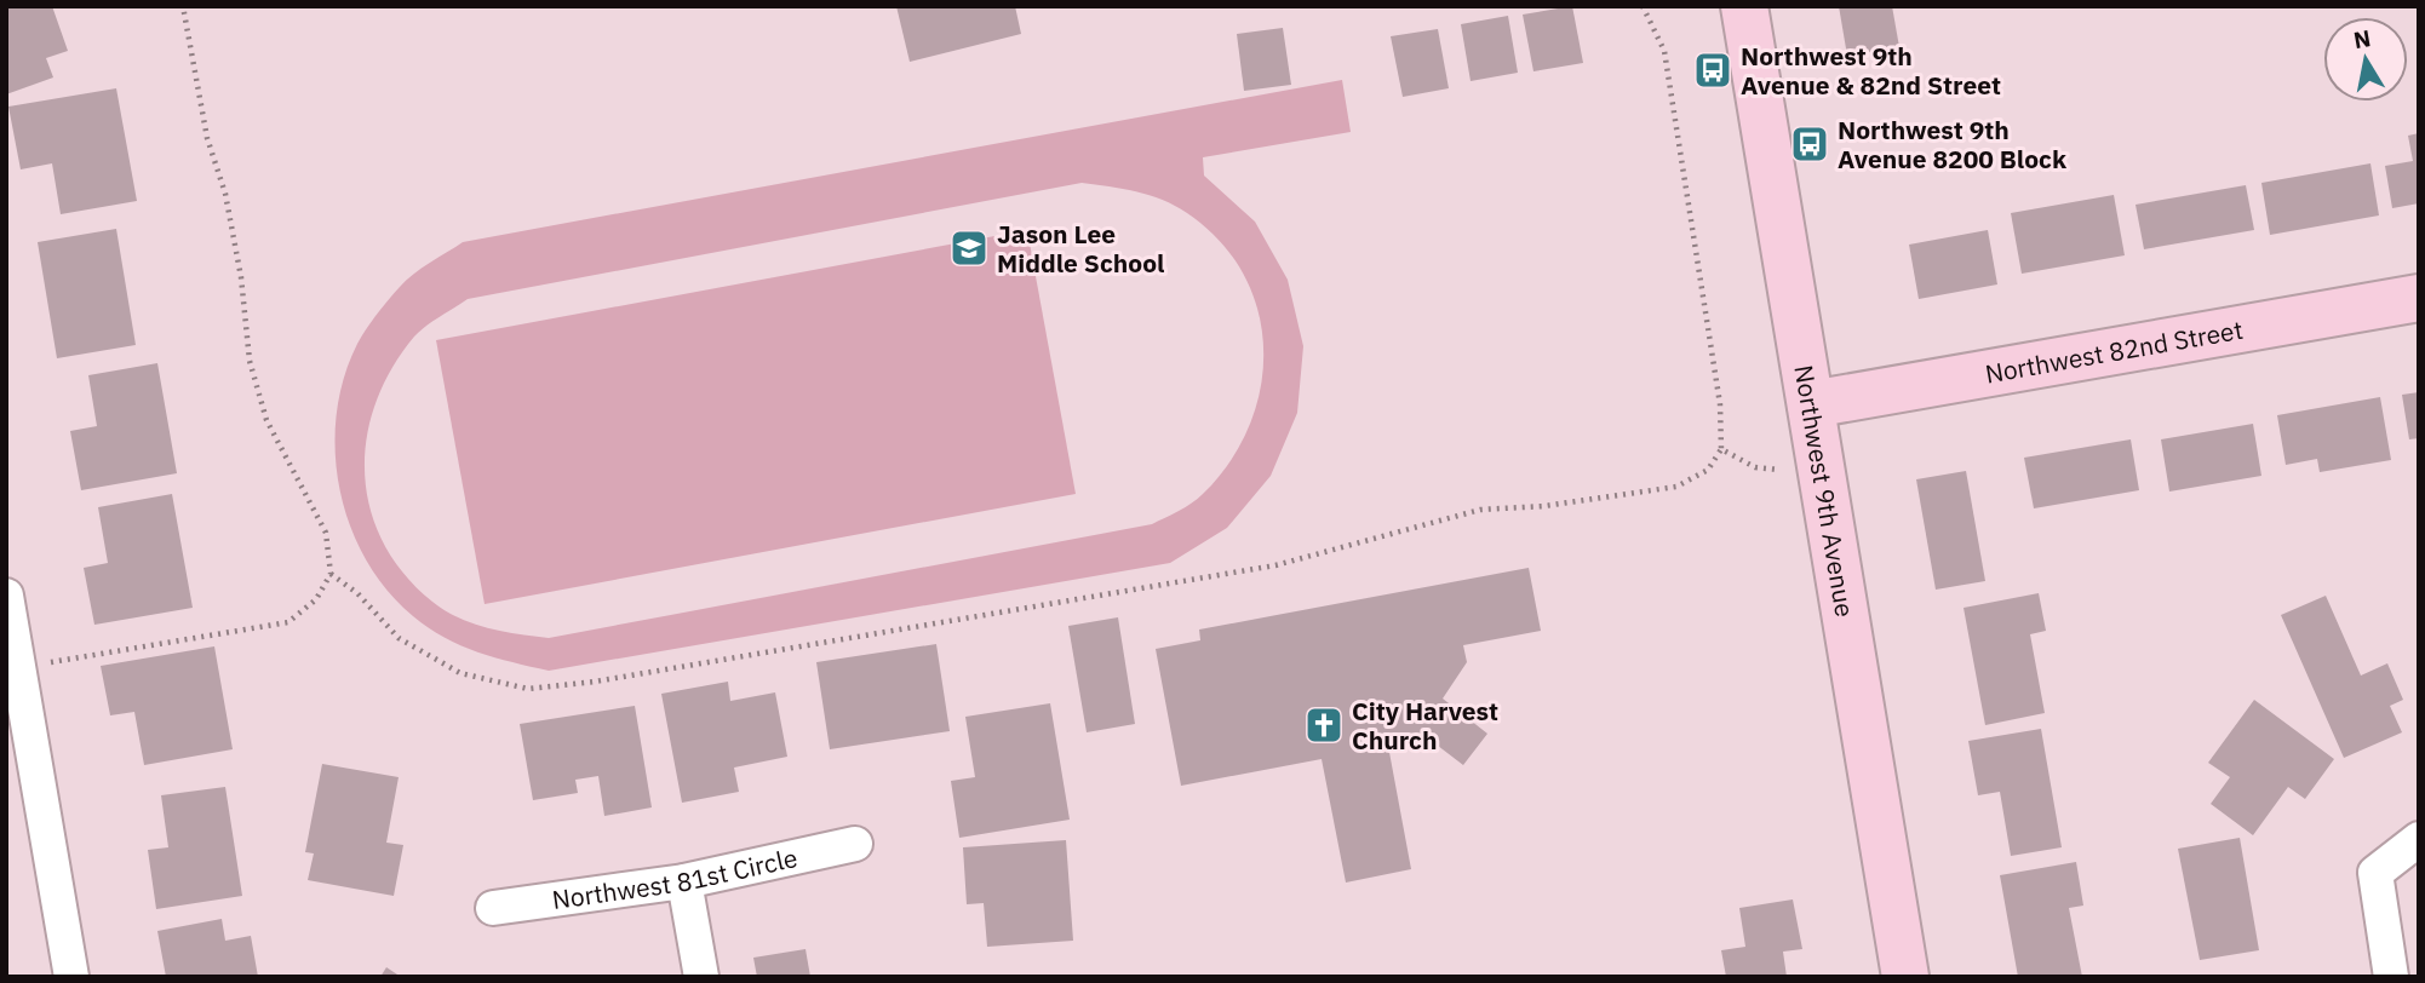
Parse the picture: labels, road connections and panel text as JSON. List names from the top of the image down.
{
  "streets": {
    "street": ["Northwest 82nd Street", "Northwest 9th Avenue", "Northwest 81st Circle"]
  },
  "crossings": [
    ["Northwest 82nd Street", "Northwest 9th Avenue"]
  ],
  "places": {
    "bus stop": ["Northwest 9th Avenue & 82nd Street", "Northwest 9th Avenue 8200 Block"],
    "school or university": ["Jason Lee Middle School"],
    "church": ["City Harvest Church"]
  },
  "north": "top"
}
